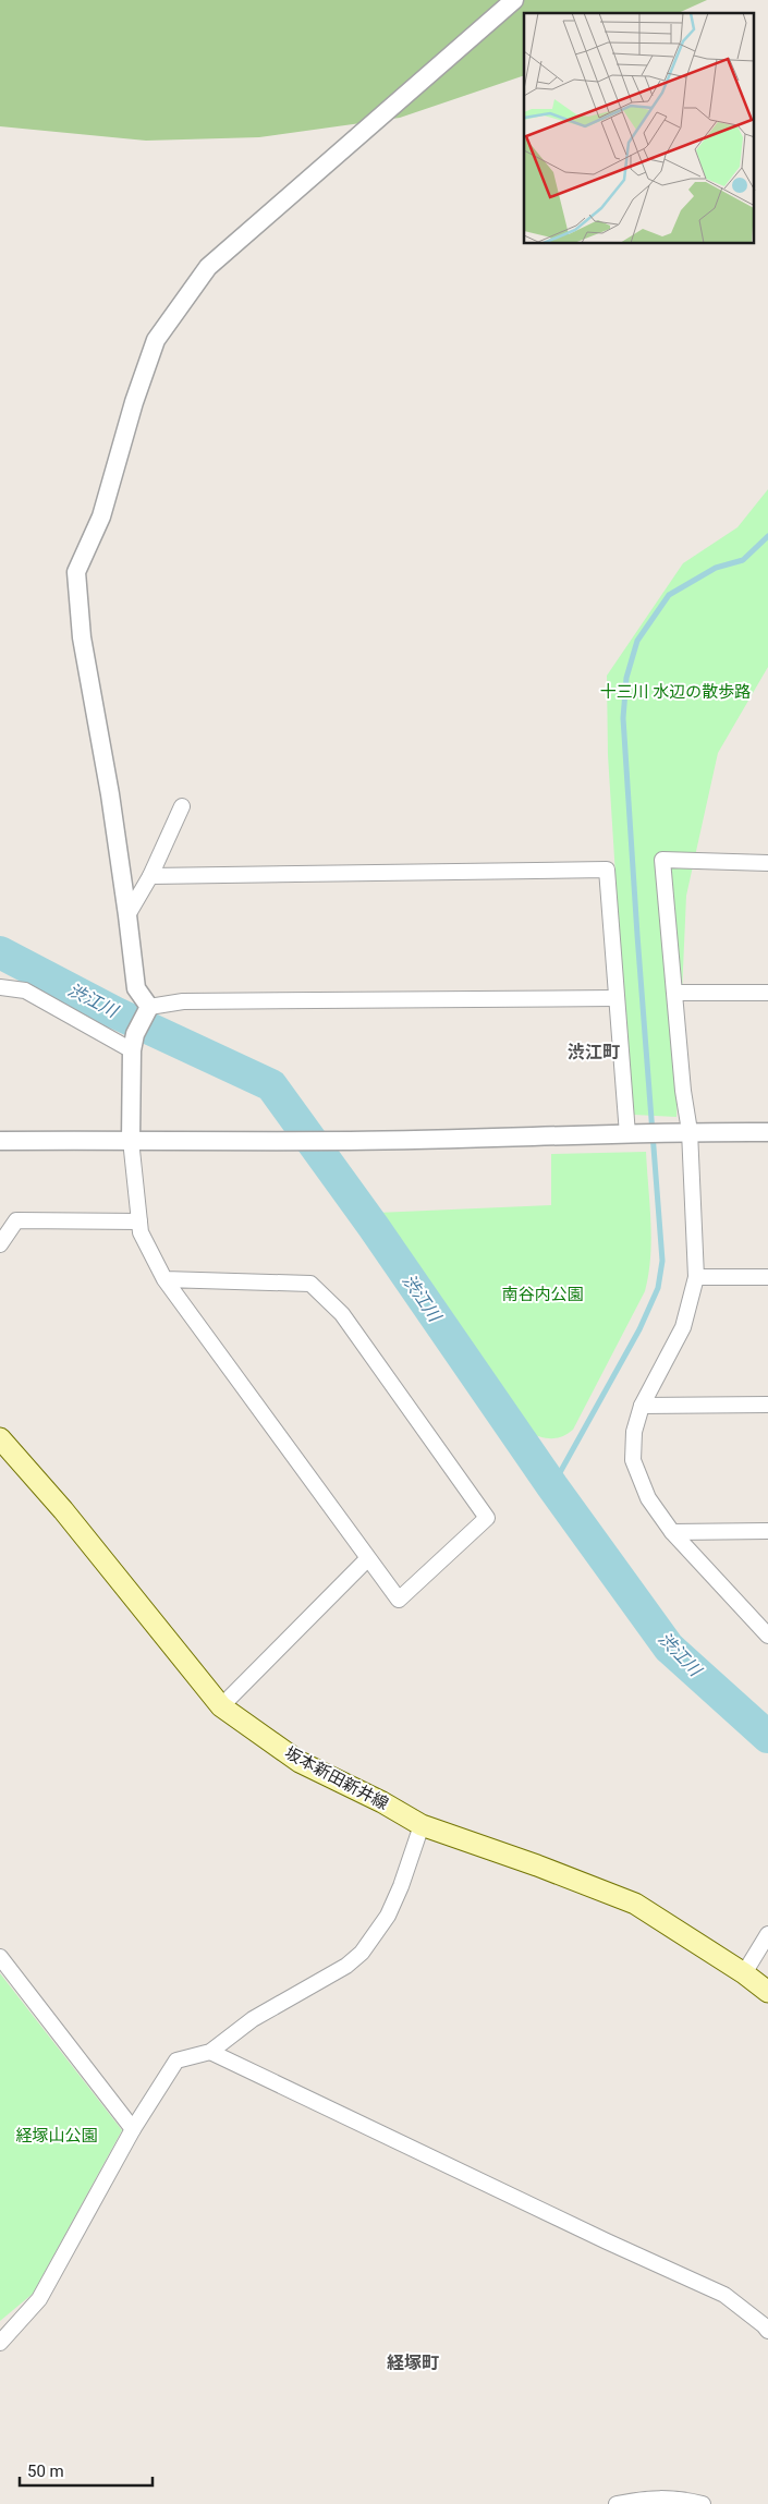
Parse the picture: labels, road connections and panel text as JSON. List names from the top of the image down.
{
  "streets": {
    "main road": ["坂本新田新井線"]
  },
  "districts": ["渋江町", "経塚町"],
  "water": ["渋江川"],
  "parks": ["十三川 水辺の散歩路", "南谷内公園", "経塚山公園"],
  "scale_bar": "50 m"
}
